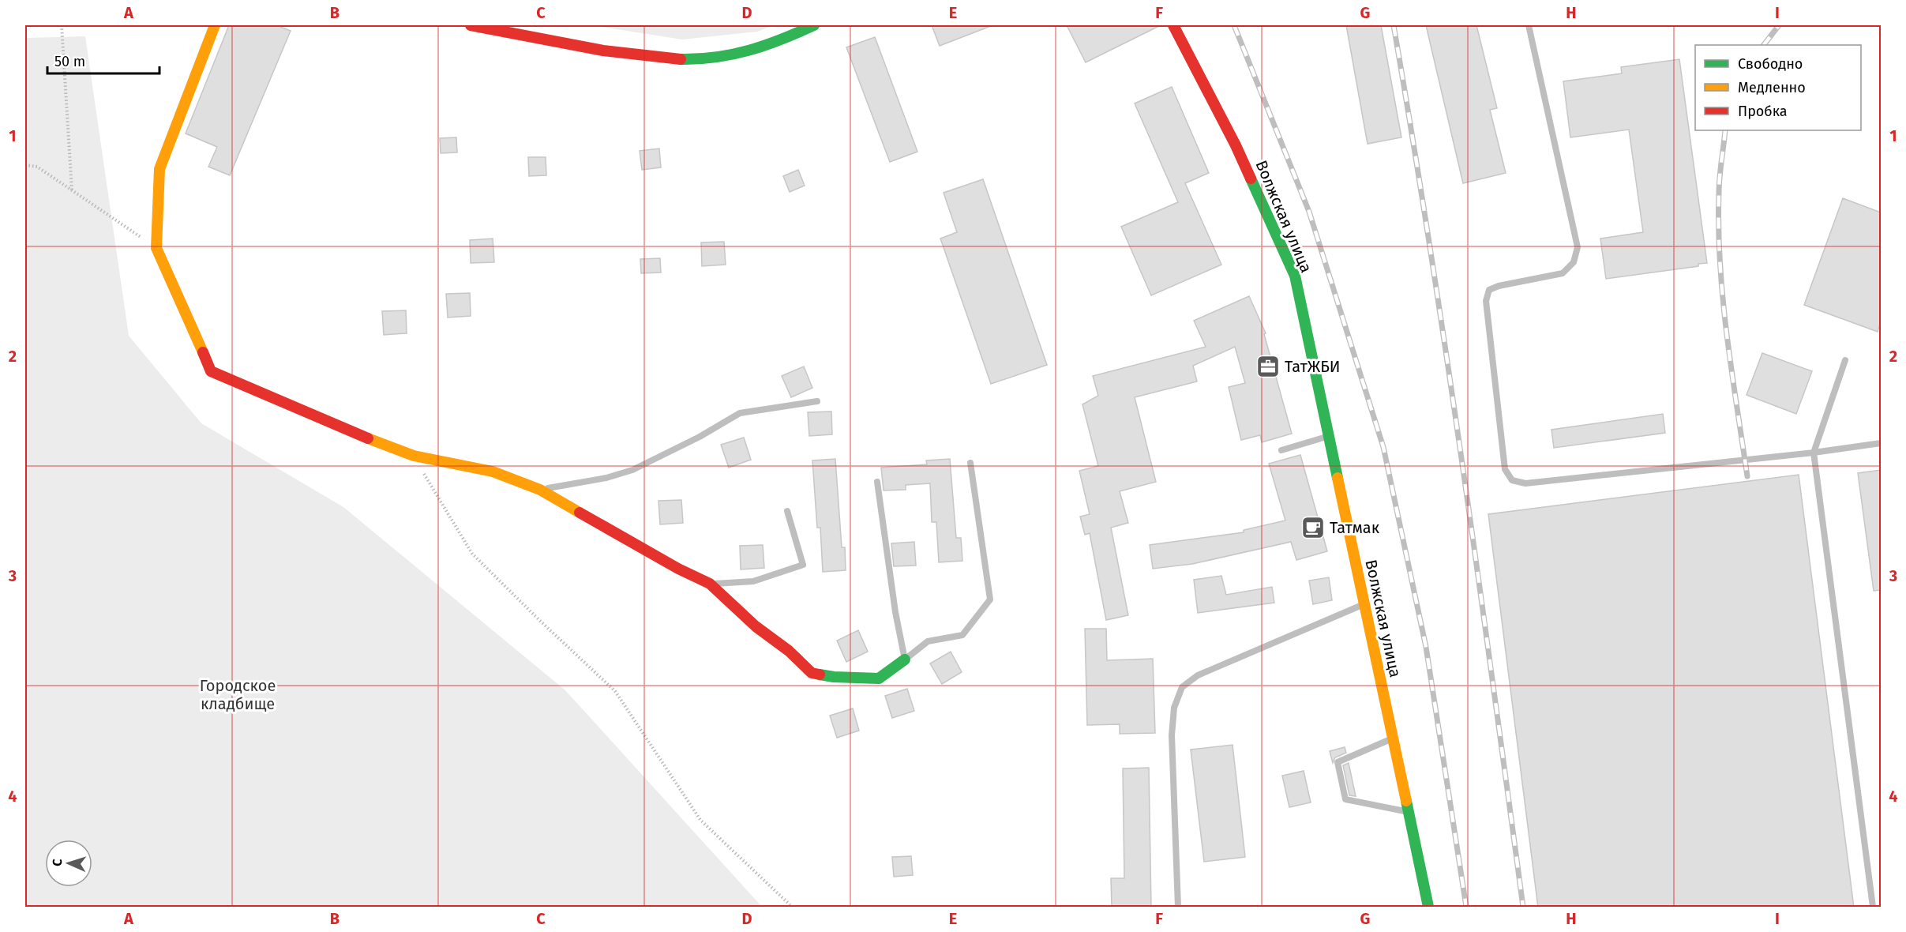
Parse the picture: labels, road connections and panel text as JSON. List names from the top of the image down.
{
  "streets": {
    "main road": ["Волжская улица"]
  },
  "parks": ["Городское кладбище"],
  "places": {
    "office": ["ТатЖБИ"],
    "cafe": ["Татмак"]
  },
  "legend": ["Свободно", "Медленно", "Пробка"],
  "scale_bar": "50 m",
  "north": "left",
  "grid": {
    "columns": [
      "A",
      "B",
      "C",
      "D",
      "E",
      "F",
      "G",
      "H",
      "I"
    ],
    "rows": [
      "1",
      "2",
      "3",
      "4"
    ]
  }
}
